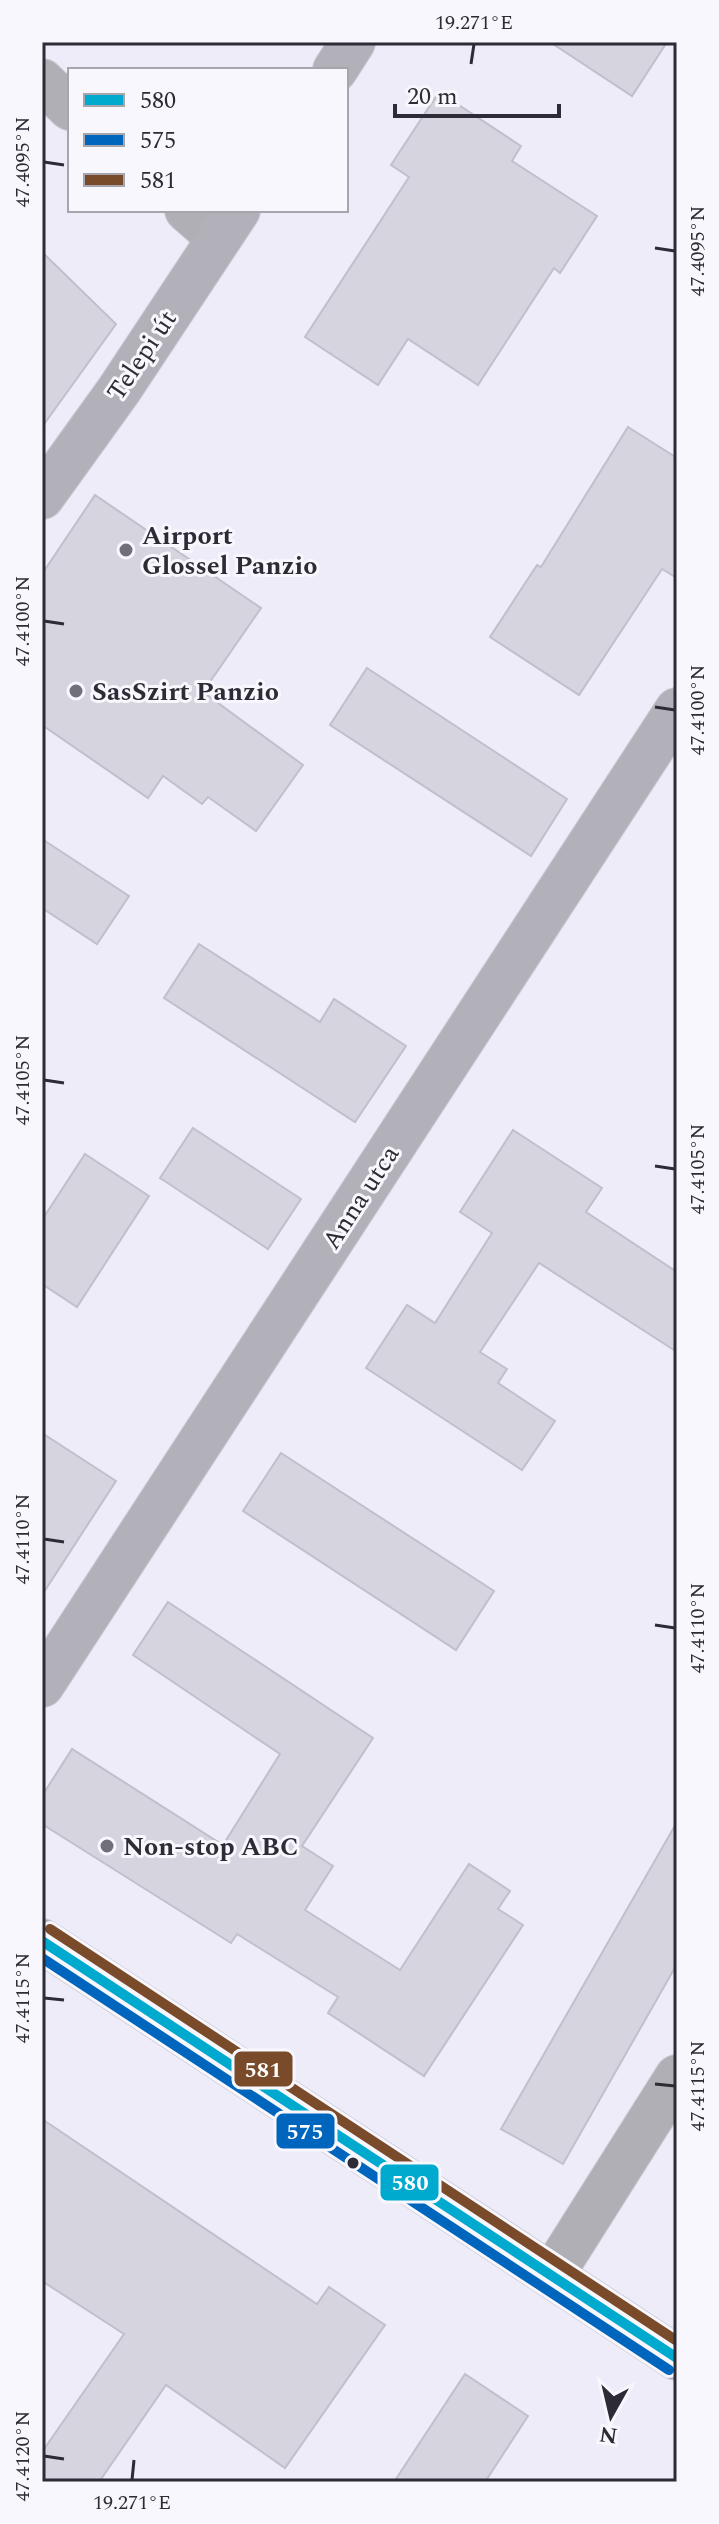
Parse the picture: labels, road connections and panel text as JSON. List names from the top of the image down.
{
  "streets": {
    "main road": ["Telepi út", "Anna utca"]
  },
  "places": ["Airport Glossel Panzio", "SasSzirt Panzio", "Non-stop ABC"],
  "lines": ["transit line 581", "transit line 580", "transit line 575"],
  "legend": ["580", "575", "581"],
  "scale_bar": "20 m",
  "north": "bottom",
  "coordinates": [
    "19.271°E",
    "47.4095°N",
    "47.4100°N",
    "47.4105°N",
    "47.4110°N",
    "47.4115°N",
    "47.4120°N"
  ]
}
